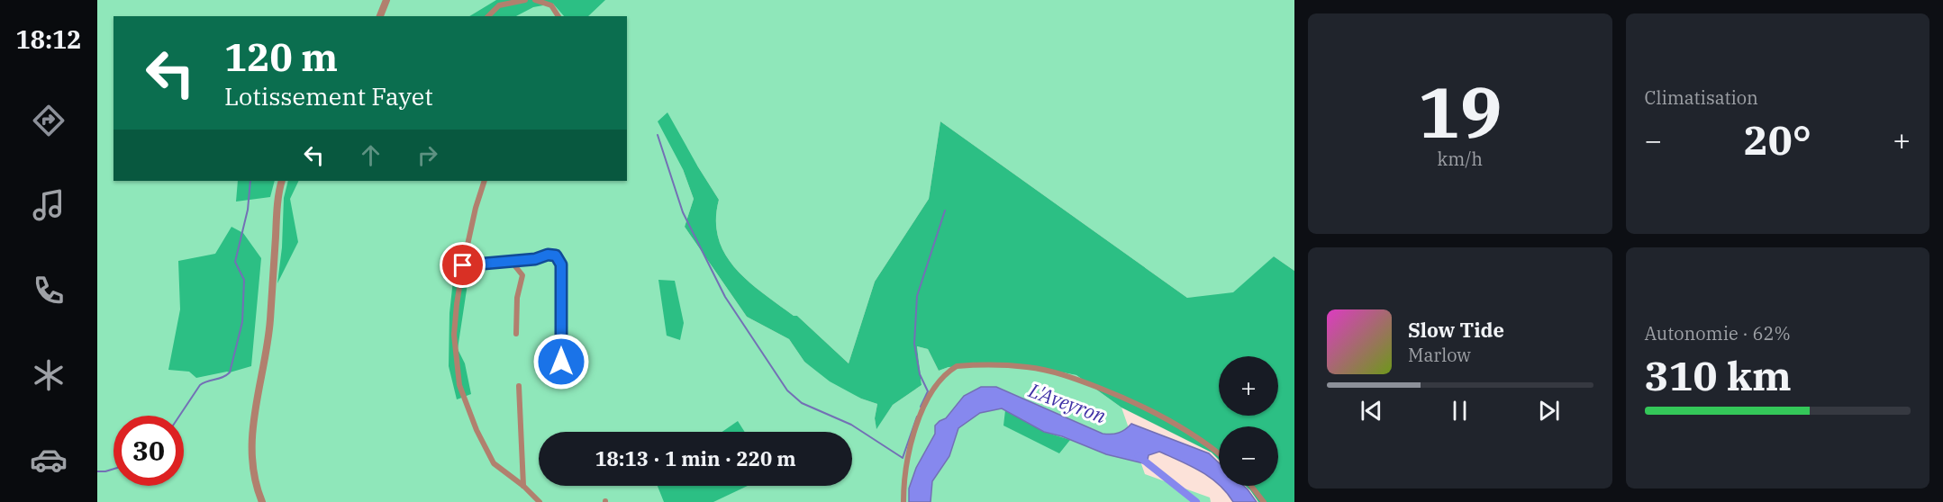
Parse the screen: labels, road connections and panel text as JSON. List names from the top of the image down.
{
  "water": ["L'Aveyron"],
  "page": {
    "tabs": "18:12",
    "tile": [
      ["19", "km/h"],
      "Climatisation",
      ["Autonomie · 62%", "310 km"]
    ],
    "turn": ["120 m", "Lotissement Fayet"],
    "heat": ["−", "20°", "+"],
    "song": ["Slow Tide", "Marlow"],
    "map_buttons": ["+", "−"],
    "limit": "30",
    "trip": "18:13 · 1 min · 220 m"
  }
}
